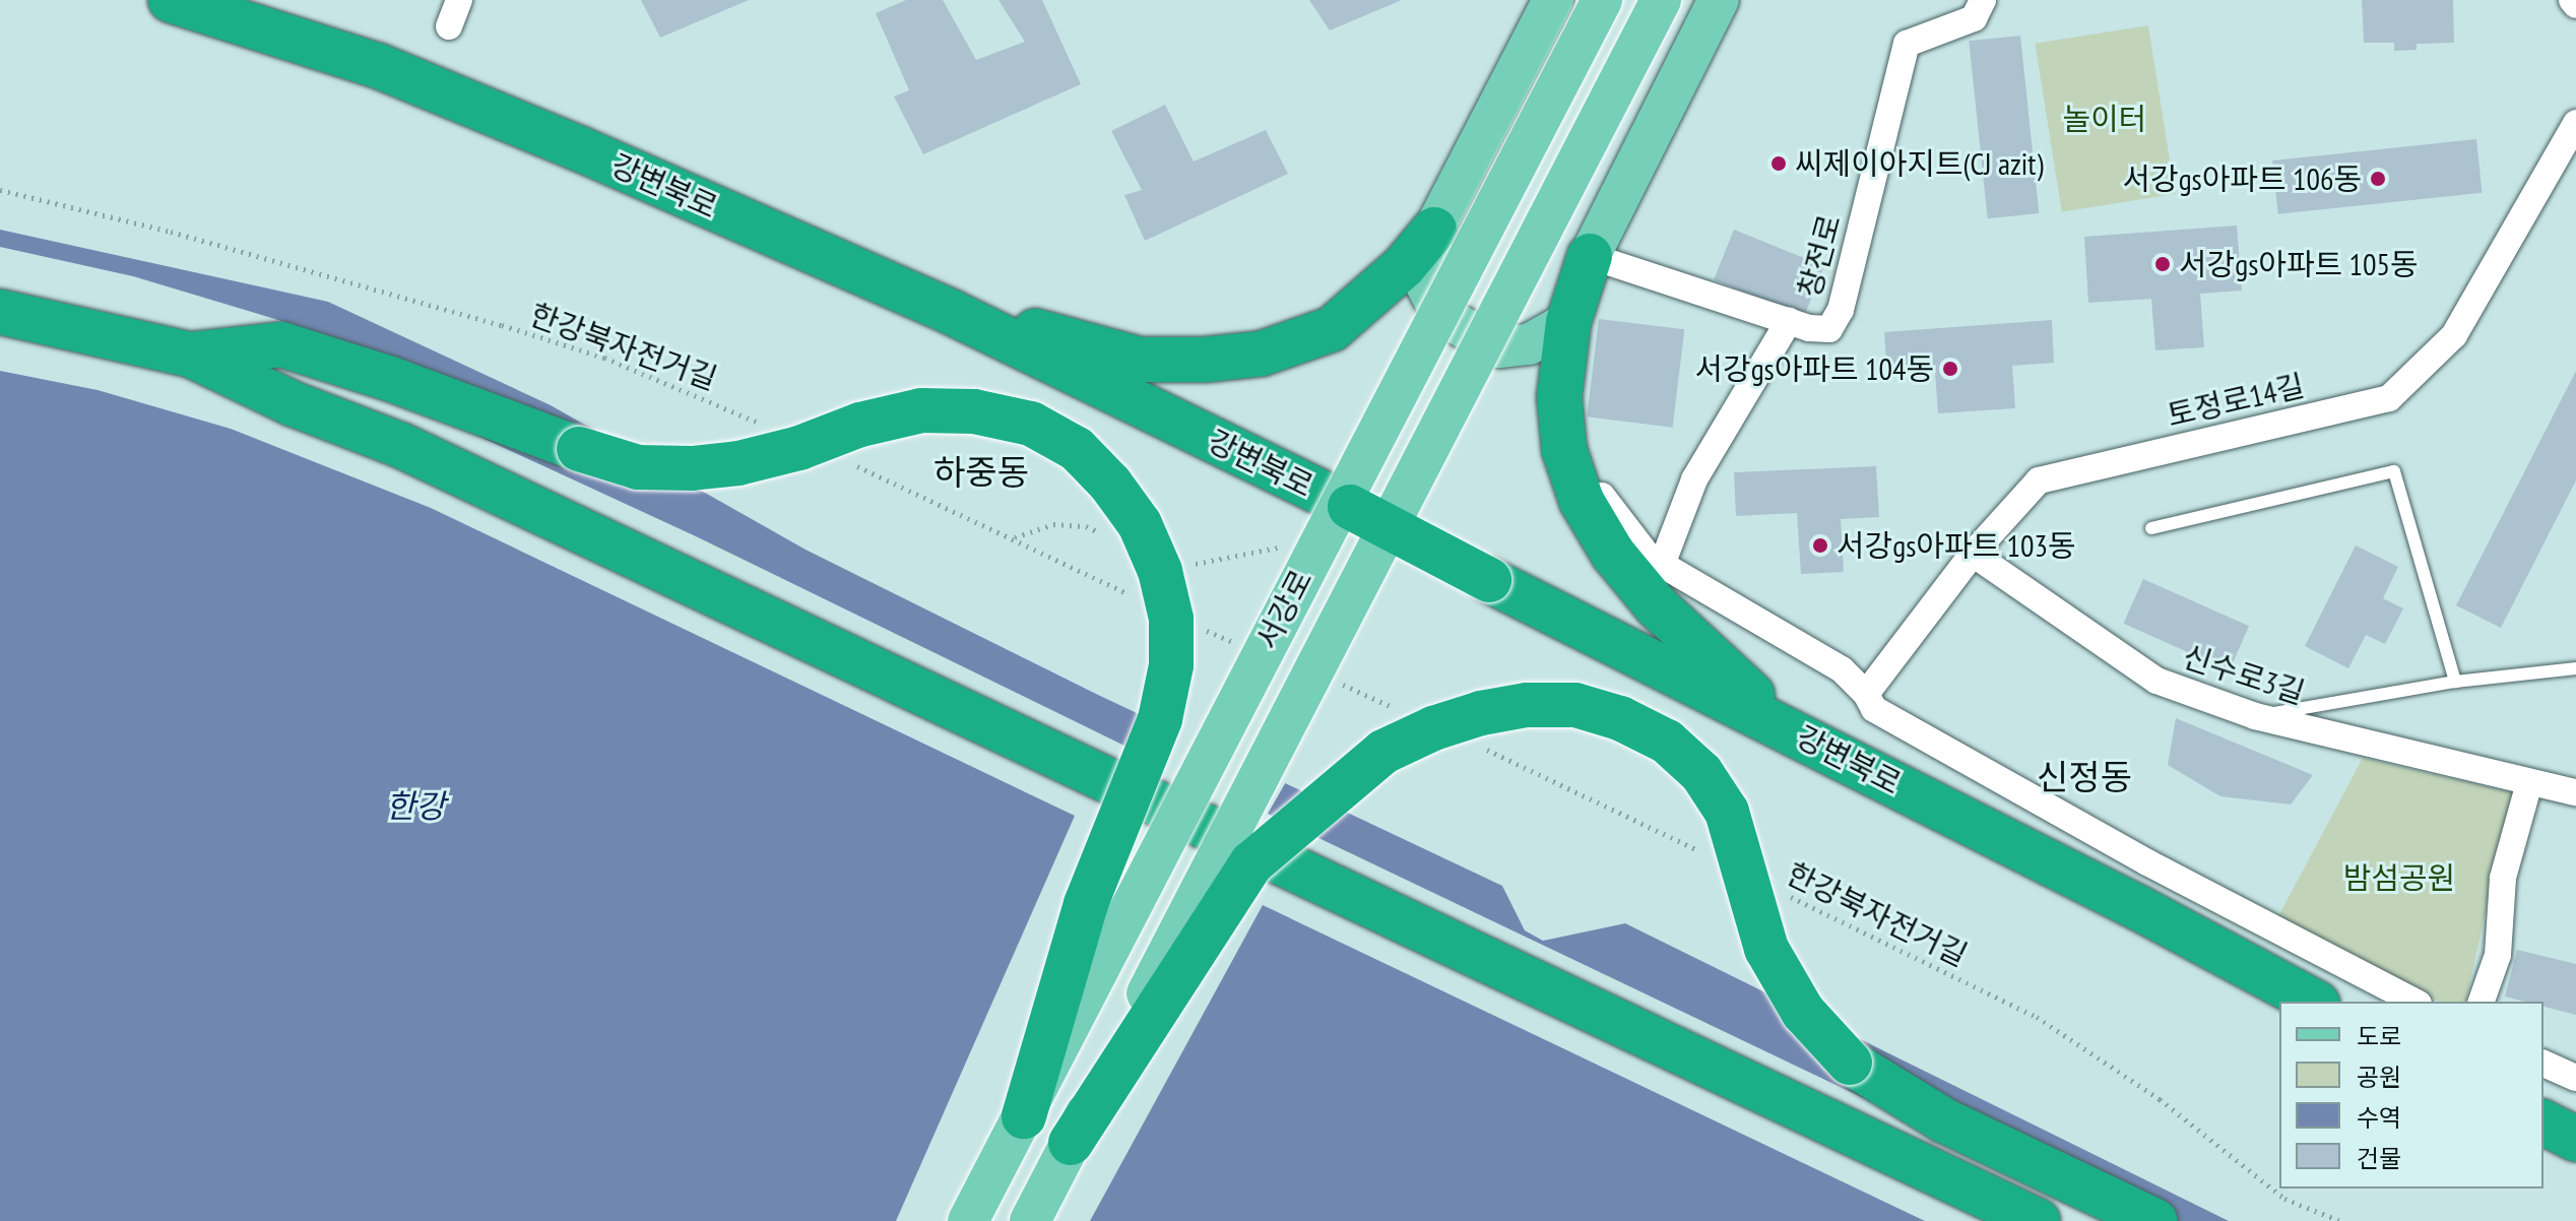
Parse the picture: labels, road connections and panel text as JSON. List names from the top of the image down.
{
  "streets": {
    "highway": ["강변북로"],
    "main road": ["서강로"],
    "street": ["창전로", "토정로14길", "신수로3길"],
    "path": ["한강북자전거길"]
  },
  "crossings": [
    ["토정로14길", "신수로3길"]
  ],
  "districts": ["하중동", "신정동"],
  "water": ["한강"],
  "parks": ["놀이터", "밤섬공원"],
  "places": [
    "씨제이아지트(CJ azit)",
    "서강gs아파트 106동",
    "서강gs아파트 105동",
    "서강gs아파트 104동",
    "서강gs아파트 103동"
  ],
  "legend": [
    "도로",
    "공원",
    "수역",
    "건물"
  ]
}
